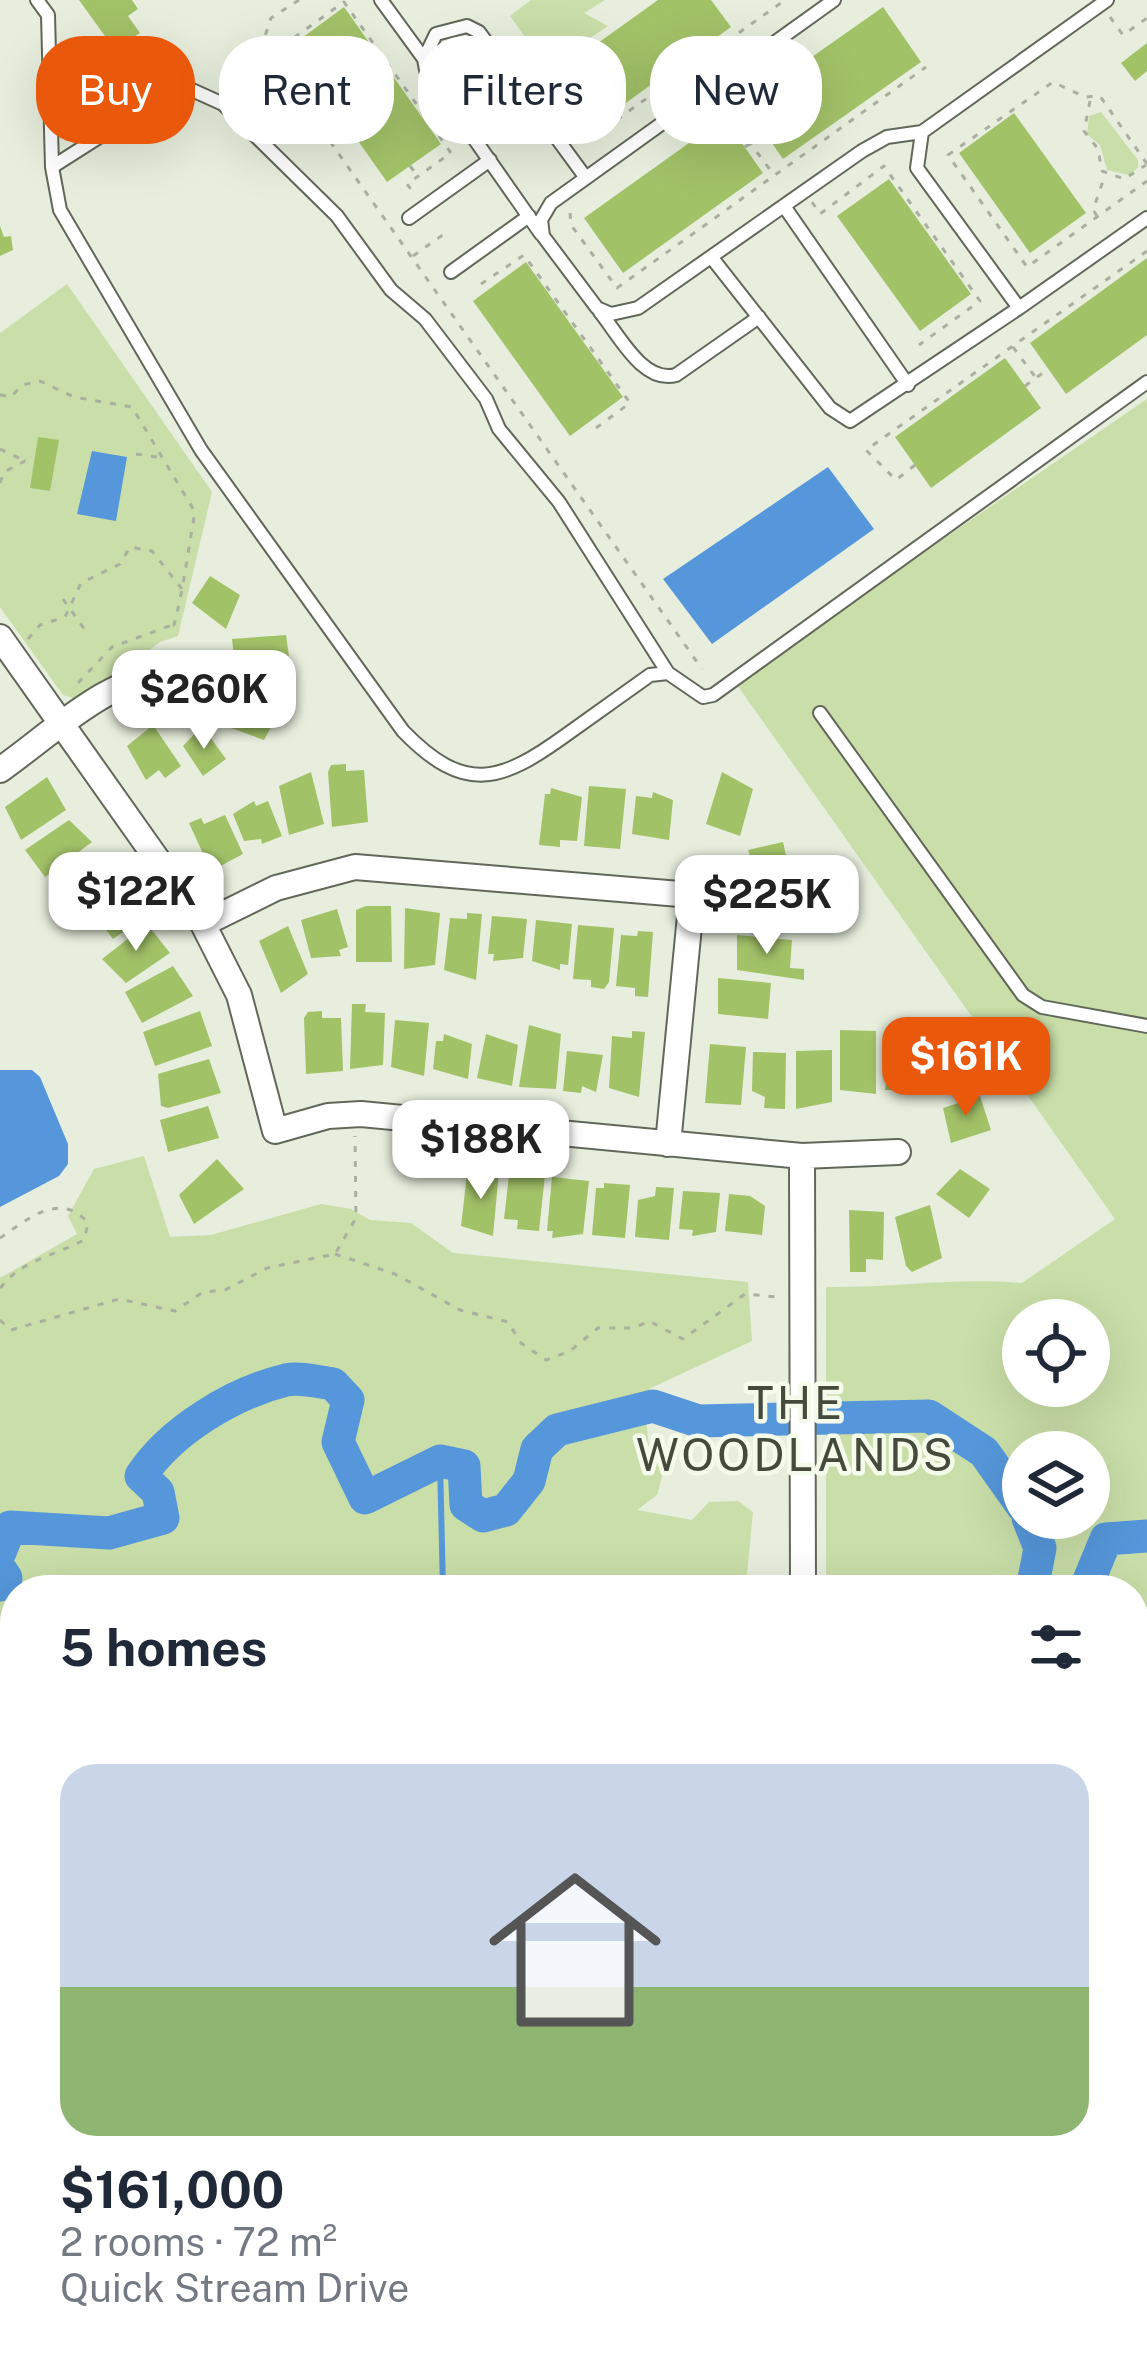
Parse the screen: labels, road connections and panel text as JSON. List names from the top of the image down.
{
  "districts": ["THE WOODLANDS"],
  "page": {
    "chip": [
      "Buy",
      "Rent",
      "Filters",
      "New"
    ],
    "price": [
      "$260K",
      "$122K",
      "$225K",
      "$161K",
      "$188K"
    ],
    "heading": "5 homes",
    "list": [
      {
        "name": "$161,000",
        "note": "2 rooms · 72 m² · Quick Stream Drive"
      }
    ]
  }
}
